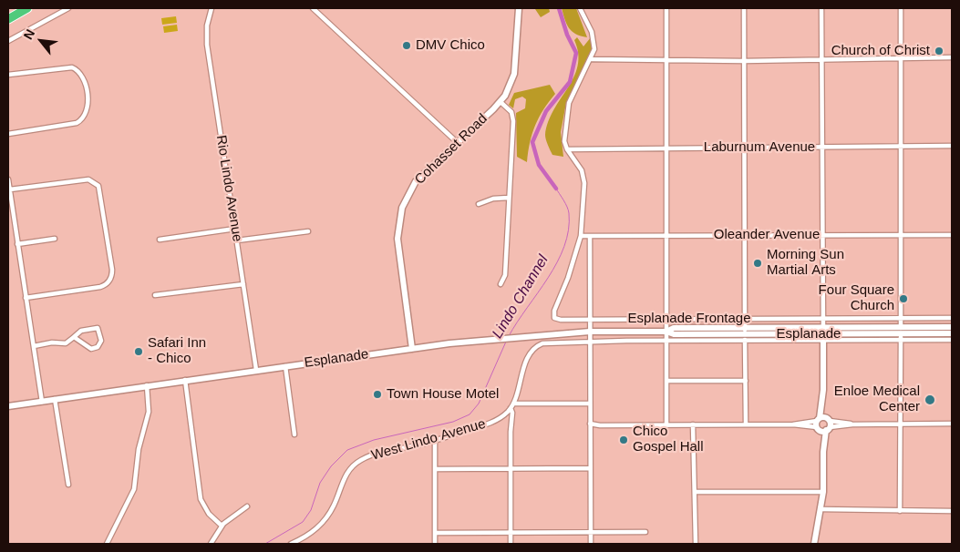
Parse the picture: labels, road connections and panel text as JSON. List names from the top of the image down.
{
  "streets": {
    "main road": ["Cohasset Road", "Esplanade"],
    "street": [
      "Laburnum Avenue",
      "Rio Lindo Avenue",
      "Oleander Avenue",
      "Esplanade Frontage",
      "West Lindo Avenue"
    ]
  },
  "crossings": [
    ["Cohasset Road", "Esplanade"],
    ["Rio Lindo Avenue", "Esplanade"],
    ["Oleander Avenue", "Esplanade Frontage"],
    ["Esplanade Frontage", "Esplanade"],
    ["Esplanade Frontage", "West Lindo Avenue"]
  ],
  "water": ["Lindo Channel"],
  "places": [
    "DMV Chico",
    "Church of Christ",
    "Morning Sun Martial Arts",
    "Four Square Church",
    "Safari Inn - Chico",
    "Town House Motel",
    "Enloe Medical Center",
    "Chico Gospel Hall"
  ],
  "north": "top left"
}
